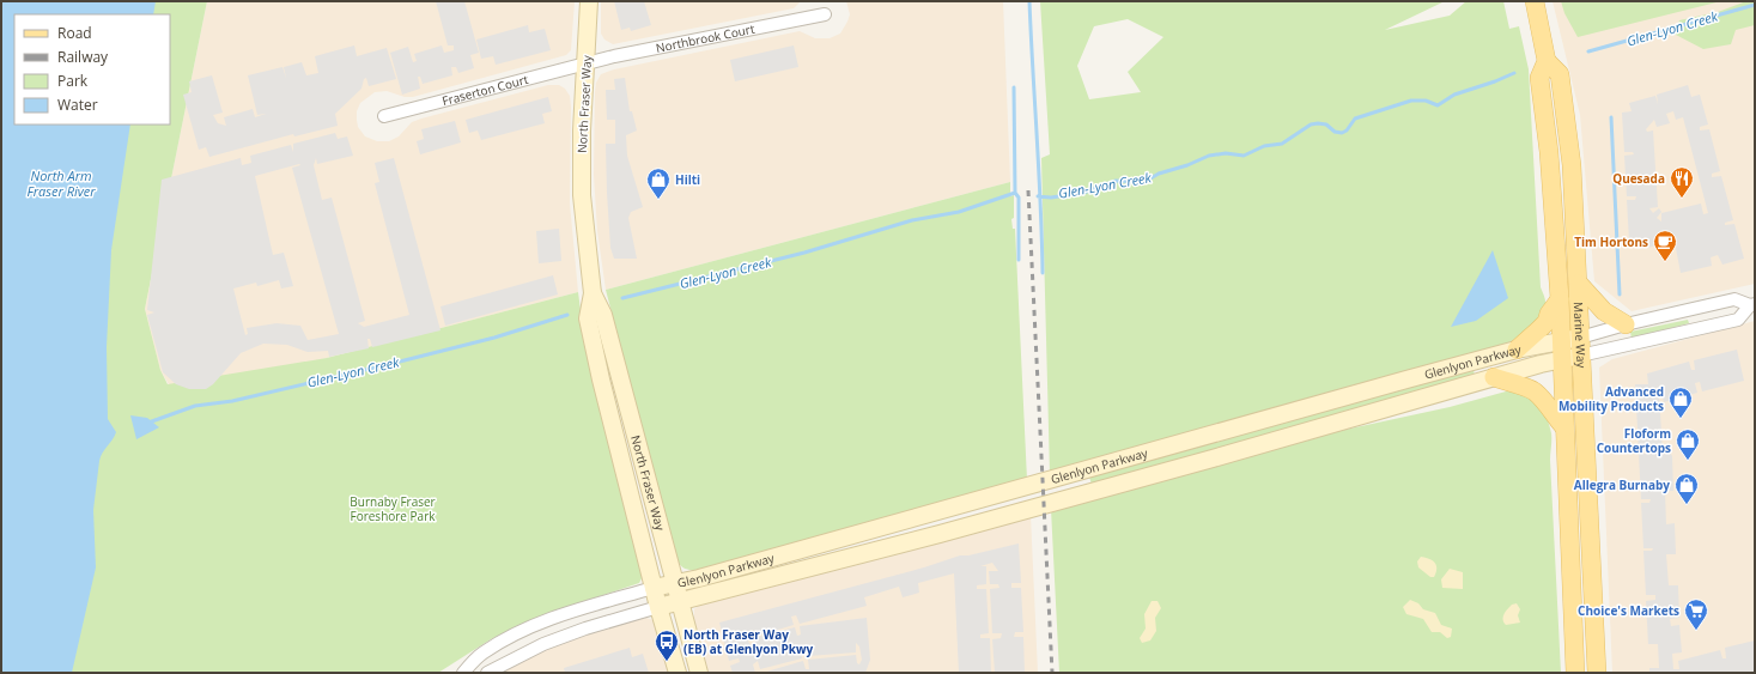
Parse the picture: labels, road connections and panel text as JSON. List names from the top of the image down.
{
  "streets": {
    "main road": ["Marine Way"],
    "street": [
      "Northbrook Court",
      "Fraserton Court",
      "North Fraser Way",
      "Glenlyon Parkway"
    ]
  },
  "crossings": [
    ["Northbrook Court", "Fraserton Court"],
    ["Northbrook Court", "North Fraser Way"],
    ["Fraserton Court", "North Fraser Way"],
    ["North Fraser Way", "Glenlyon Parkway"],
    ["Marine Way", "Glenlyon Parkway"]
  ],
  "water": ["Glen-Lyon Creek", "North Arm Fraser River"],
  "parks": ["Burnaby Fraser Foreshore Park"],
  "places": {
    "restaurant": ["Quesada"],
    "shop": [
      "Hilti",
      "Advanced Mobility Products",
      "Floform Countertops",
      "Allegra Burnaby"
    ],
    "cafe": ["Tim Hortons"],
    "supermarket": ["Choice's Markets"],
    "bus stop": ["North Fraser Way (EB) at Glenlyon Pkwy"]
  },
  "legend": [
    "Road",
    "Railway",
    "Park",
    "Water"
  ]
}
